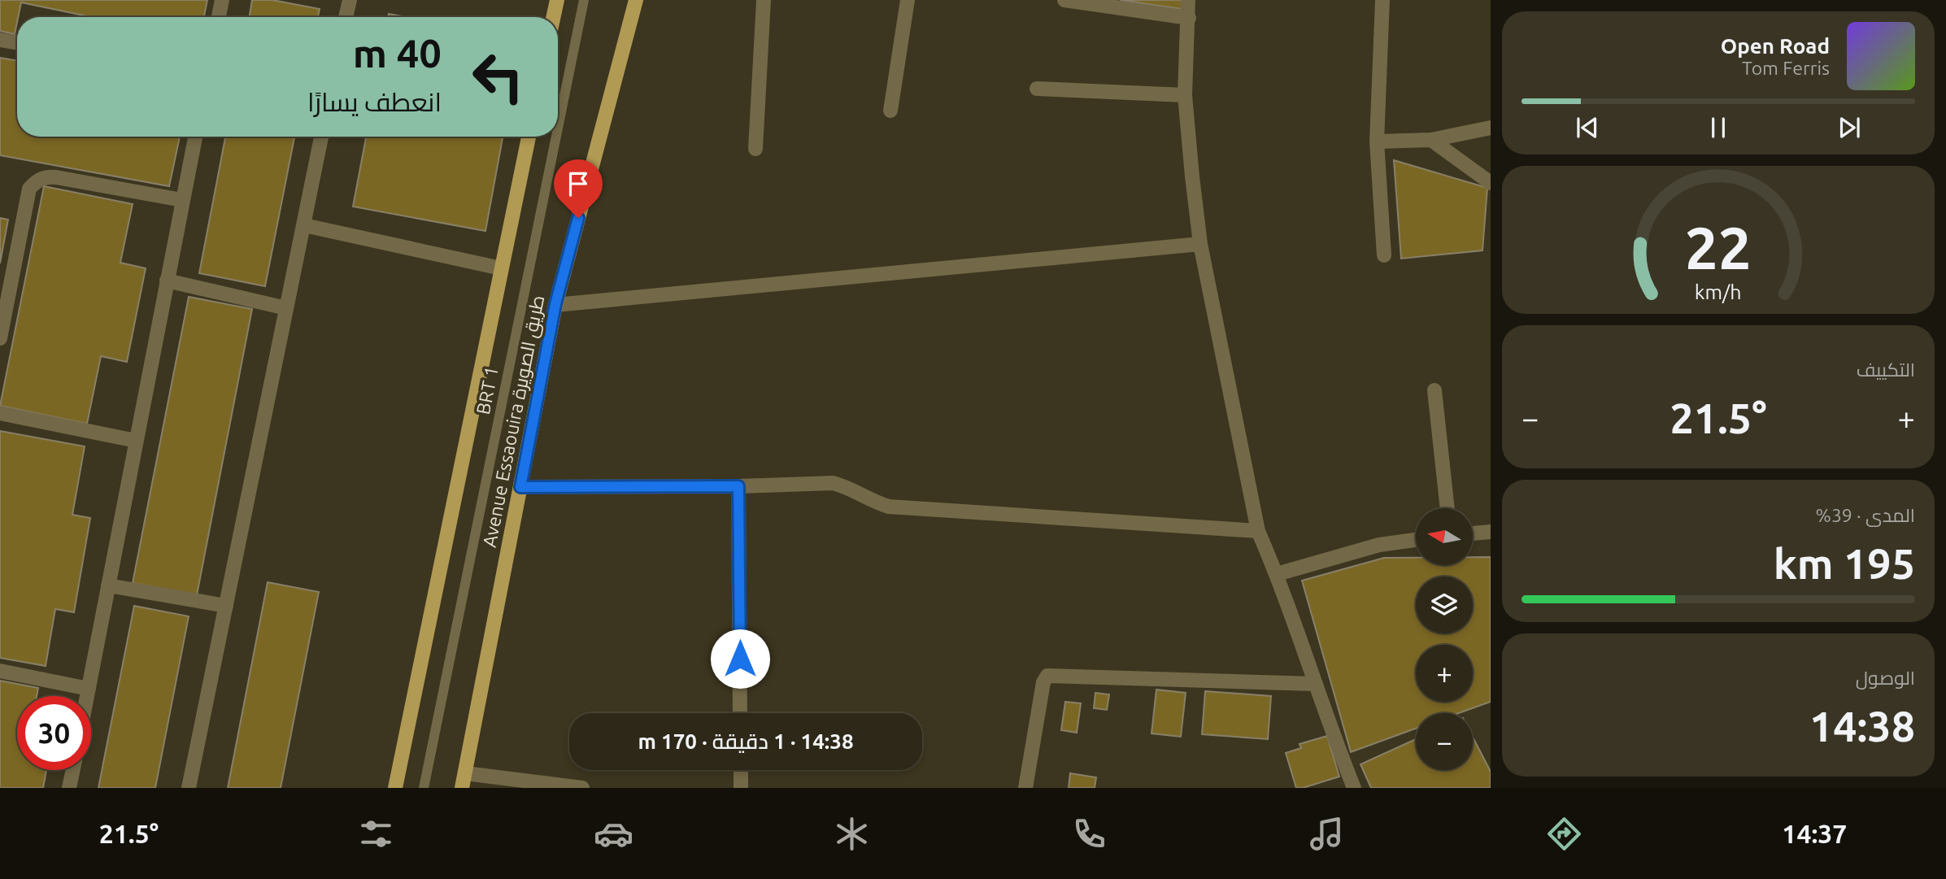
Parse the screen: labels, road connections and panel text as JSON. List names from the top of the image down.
{
  "streets": {
    "main road": ["Avenue Essaouira طريق الصويرة"],
    "lane": ["BRT 1"]
  },
  "north": "left",
  "page": {
    "turn": ["40 m", "انعطف يسارًا"],
    "song": ["Open Road", "Tom Ferris"],
    "tile": [
      "التكييف",
      ["المدى · 39%", "195 km"],
      ["الوصول", "14:38"]
    ],
    "heat": ["−", "21.5°", "+"],
    "map_buttons": ["+", "−"],
    "limit": "30",
    "trip": "14:38 · 1 دقيقة · 170 m",
    "tabs": ["14:37", "21.5°"],
    "gauge": ["22", "km/h"]
  }
}
